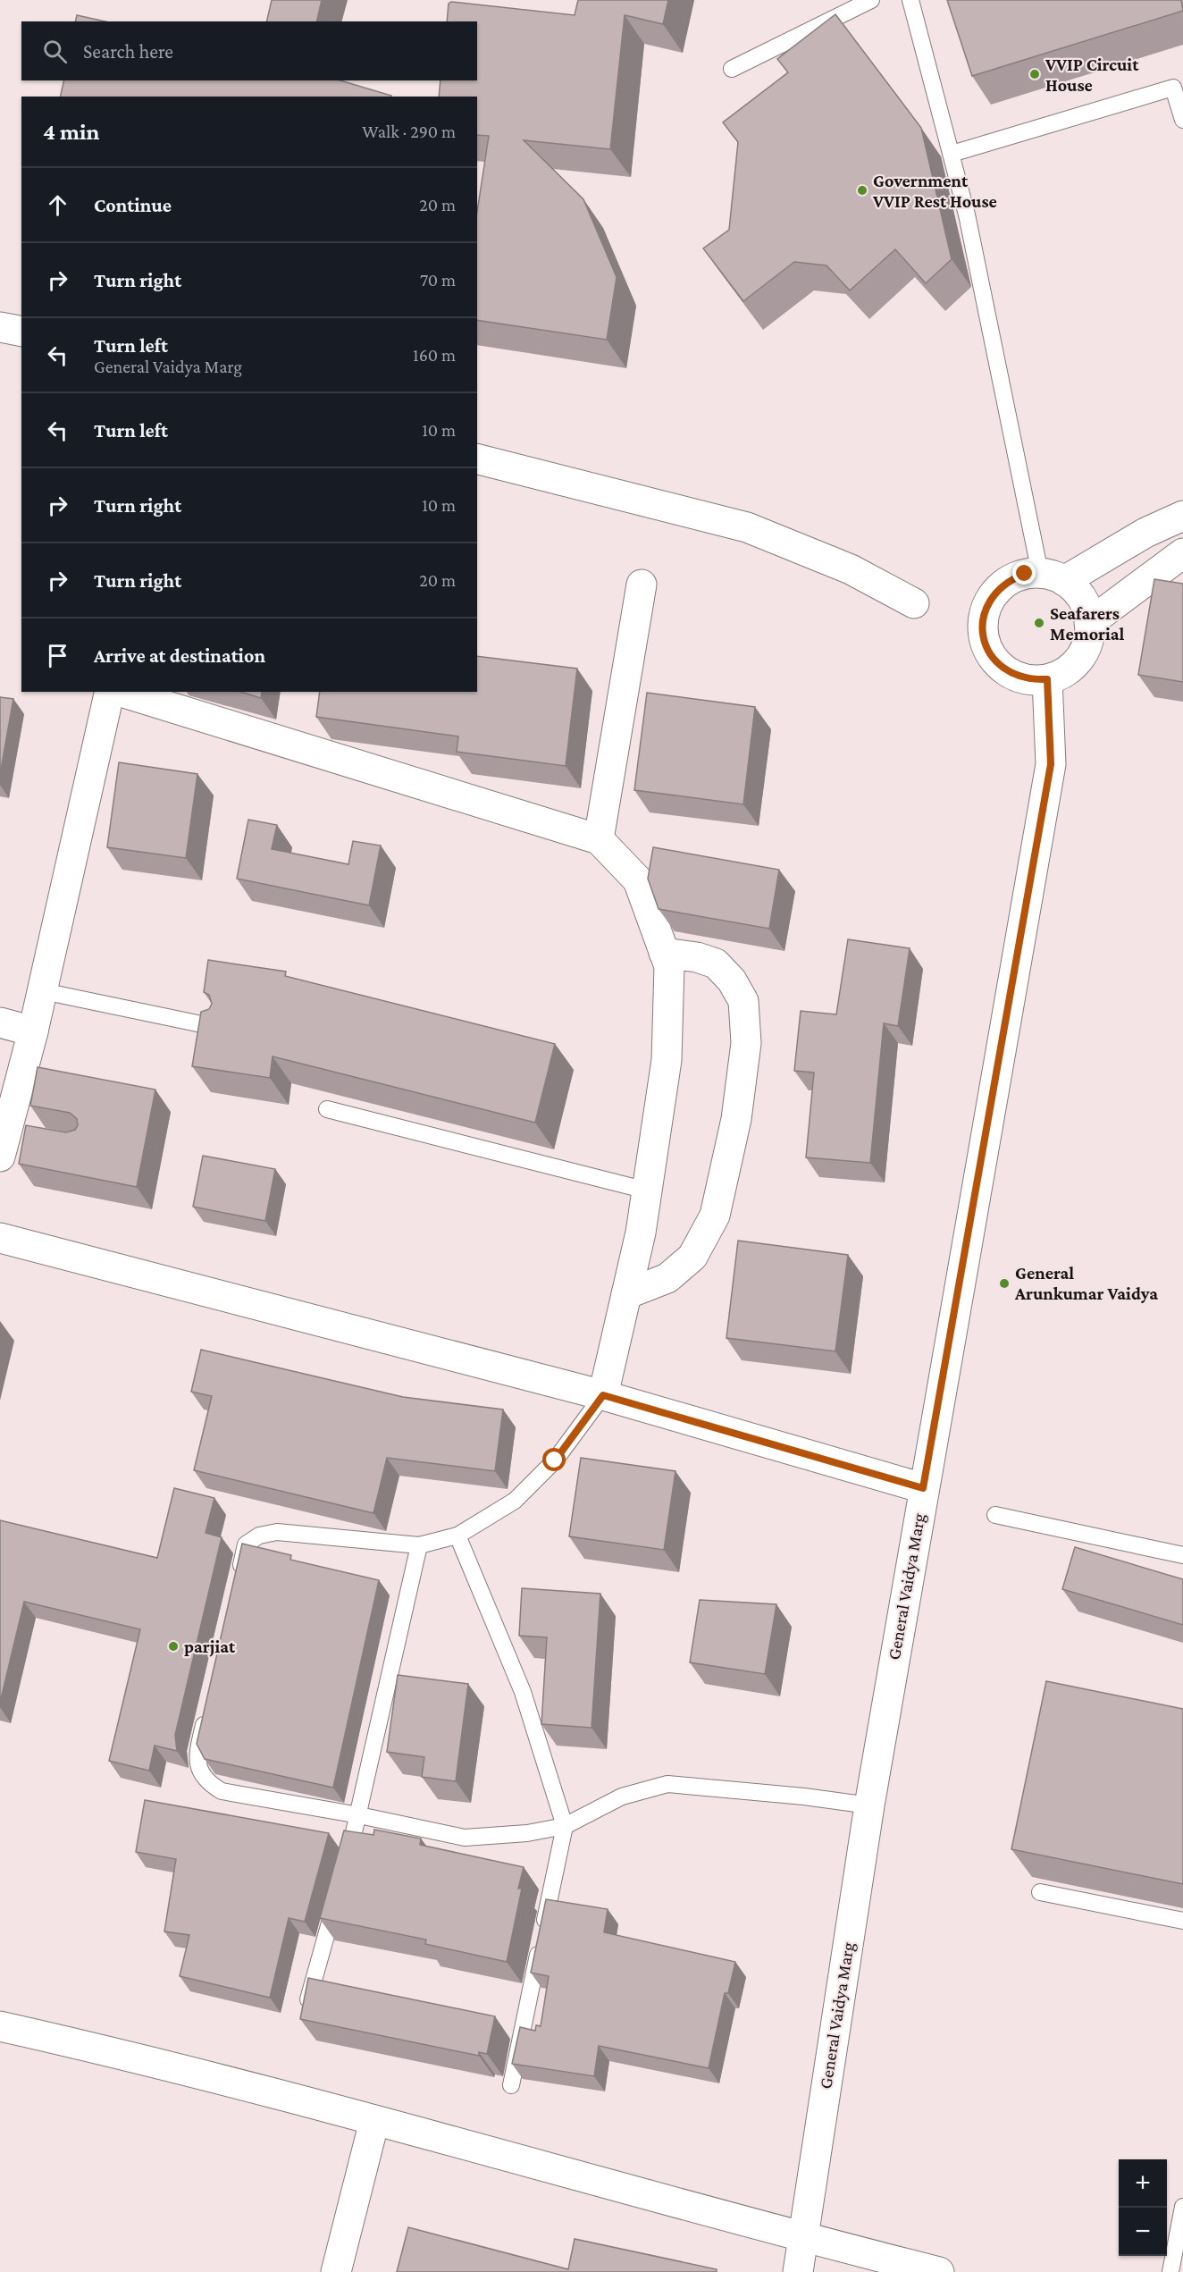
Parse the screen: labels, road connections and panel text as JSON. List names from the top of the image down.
{
  "streets": {
    "street": ["General Vaidya Marg"]
  },
  "places": [
    "VVIP Circuit House",
    "Government VVIP Rest House",
    "Seafarers Memorial",
    "General Arunkumar Vaidya",
    "parjiat"
  ],
  "page": {
    "search": "Search here",
    "heading": ["4 min", "Walk · 290 m"],
    "list": [
      ["Continue", "20 m"],
      ["Turn right", "70 m"],
      ["Turn left", "General Vaidya Marg", "160 m"],
      ["Turn left", "10 m"],
      ["Turn right", "10 m"],
      ["Turn right", "20 m"],
      "Arrive at destination"
    ],
    "map_buttons": ["+", "−"]
  }
}
